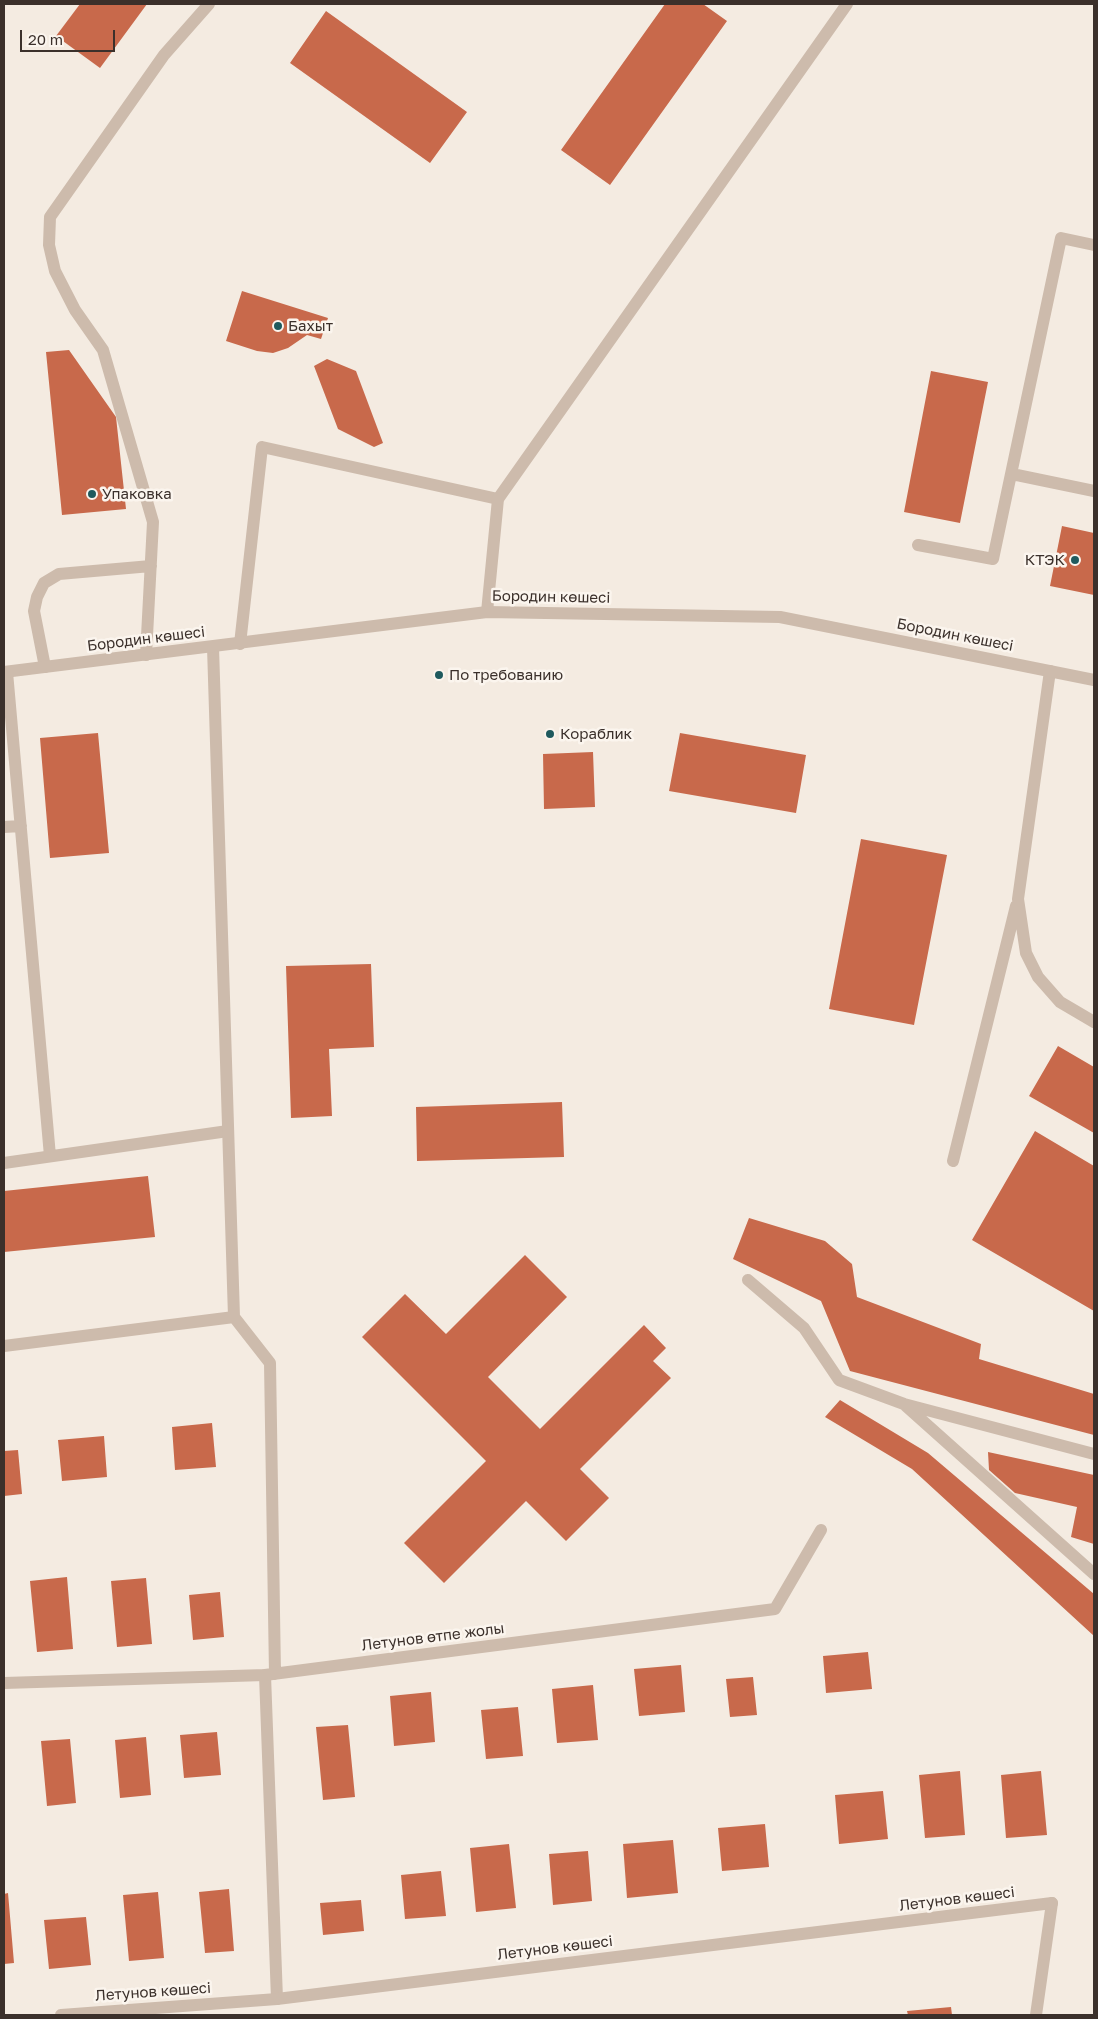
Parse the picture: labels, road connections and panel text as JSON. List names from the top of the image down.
{
  "streets": {
    "street": ["Бородин көшесі", "Летунов өтпе жолы", "Летунов көшесі"]
  },
  "places": [
    "Бахыт",
    "Упаковка",
    "КТЭК",
    "По требованию",
    "Кораблик"
  ],
  "scale_bar": "20 m"
}
